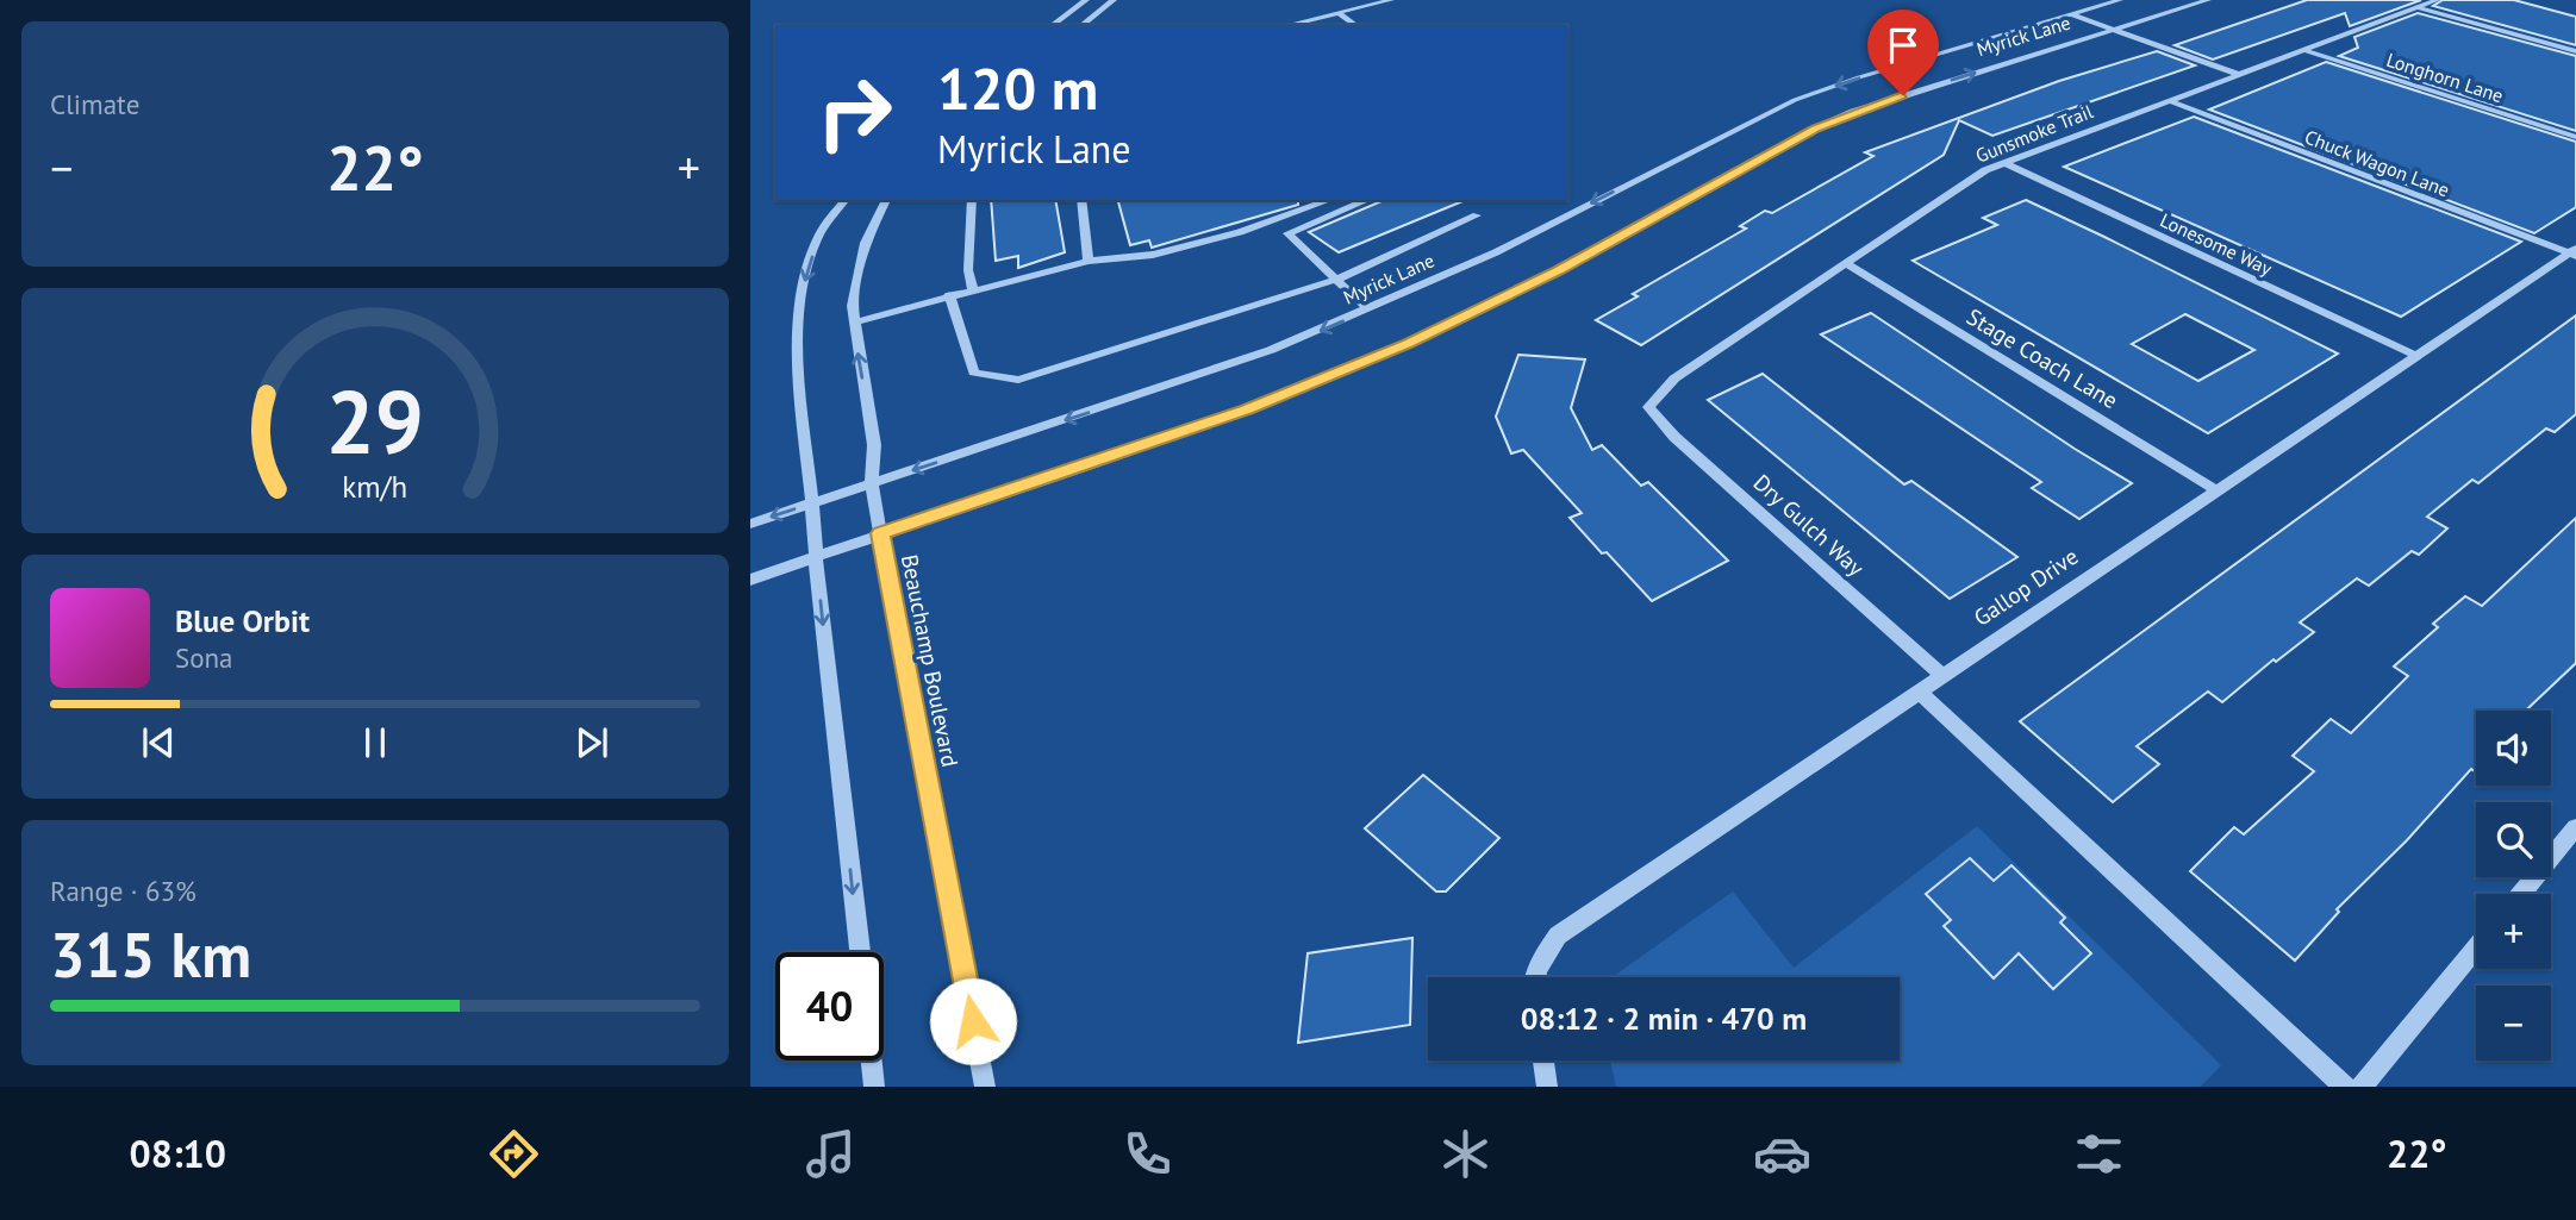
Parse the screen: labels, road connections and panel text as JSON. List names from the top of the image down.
{
  "streets": {
    "street": [
      "Myrick Lane",
      "Longhorn Lane",
      "Gunsmoke Trail",
      "Chuck Wagon Lane",
      "Lonesome Way",
      "Stage Coach Lane",
      "Dry Gulch Way",
      "Gallop Drive",
      "Beauchamp Boulevard"
    ]
  },
  "crossings": [
    ["Myrick Lane", "Beauchamp Boulevard"],
    ["Longhorn Lane", "Gunsmoke Trail"],
    ["Gunsmoke Trail", "Chuck Wagon Lane"],
    ["Gunsmoke Trail", "Lonesome Way"],
    ["Gunsmoke Trail", "Stage Coach Lane"],
    ["Gunsmoke Trail", "Dry Gulch Way"],
    ["Chuck Wagon Lane", "Gallop Drive"],
    ["Lonesome Way", "Gallop Drive"],
    ["Stage Coach Lane", "Gallop Drive"],
    ["Dry Gulch Way", "Gallop Drive"]
  ],
  "page": {
    "tile": [
      "Climate",
      ["Range · 63%", "315 km"]
    ],
    "turn": ["120 m", "Myrick Lane"],
    "heat": ["−", "22°", "+"],
    "song": ["Blue Orbit", "Sona"],
    "map_buttons": ["+", "−"],
    "limit": "40",
    "trip": "08:12 · 2 min · 470 m",
    "tabs": ["08:10", "22°"],
    "gauge": ["29", "km/h"]
  }
}
